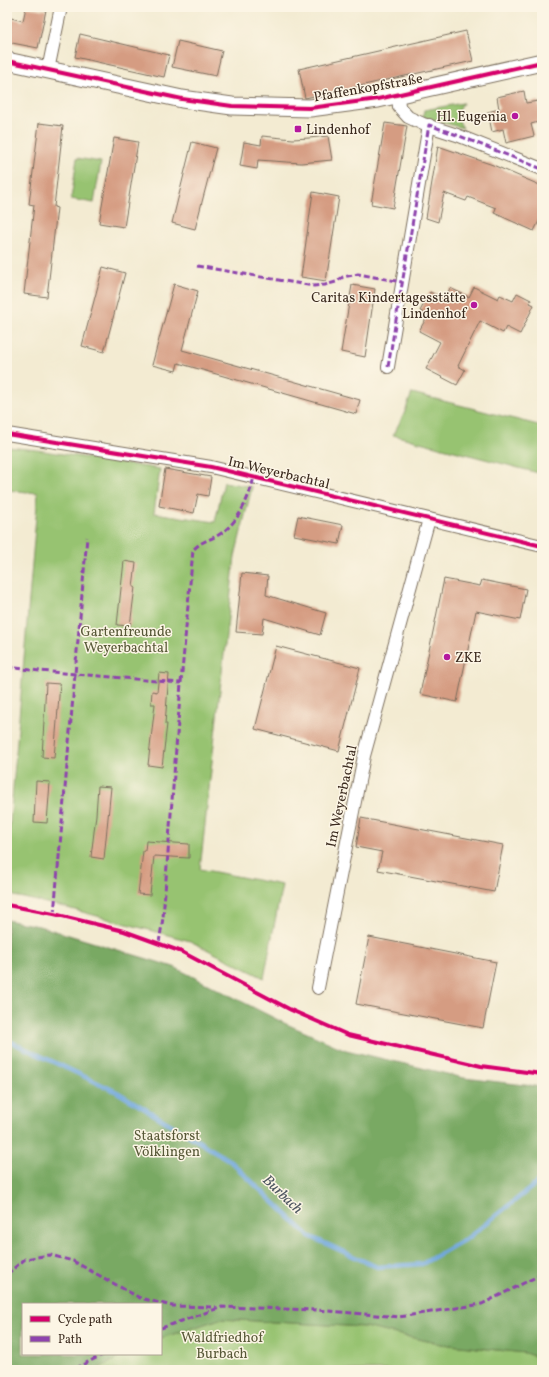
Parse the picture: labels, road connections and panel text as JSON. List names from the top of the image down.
{
  "streets": {
    "street": ["Pfaffenkopfstraße", "Im Weyerbachtal"]
  },
  "water": ["Burbach"],
  "parks": ["Gartenfreunde Weyerbachtal", "Staatsforst Völklingen", "Waldfriedhof Burbach"],
  "places": {
    "other": ["Hl. Eugenia", "Caritas Kindertagesstätte Lindenhof", "ZKE"],
    "transit": ["Lindenhof"]
  },
  "legend": ["Cycle path", "Path"]
}
